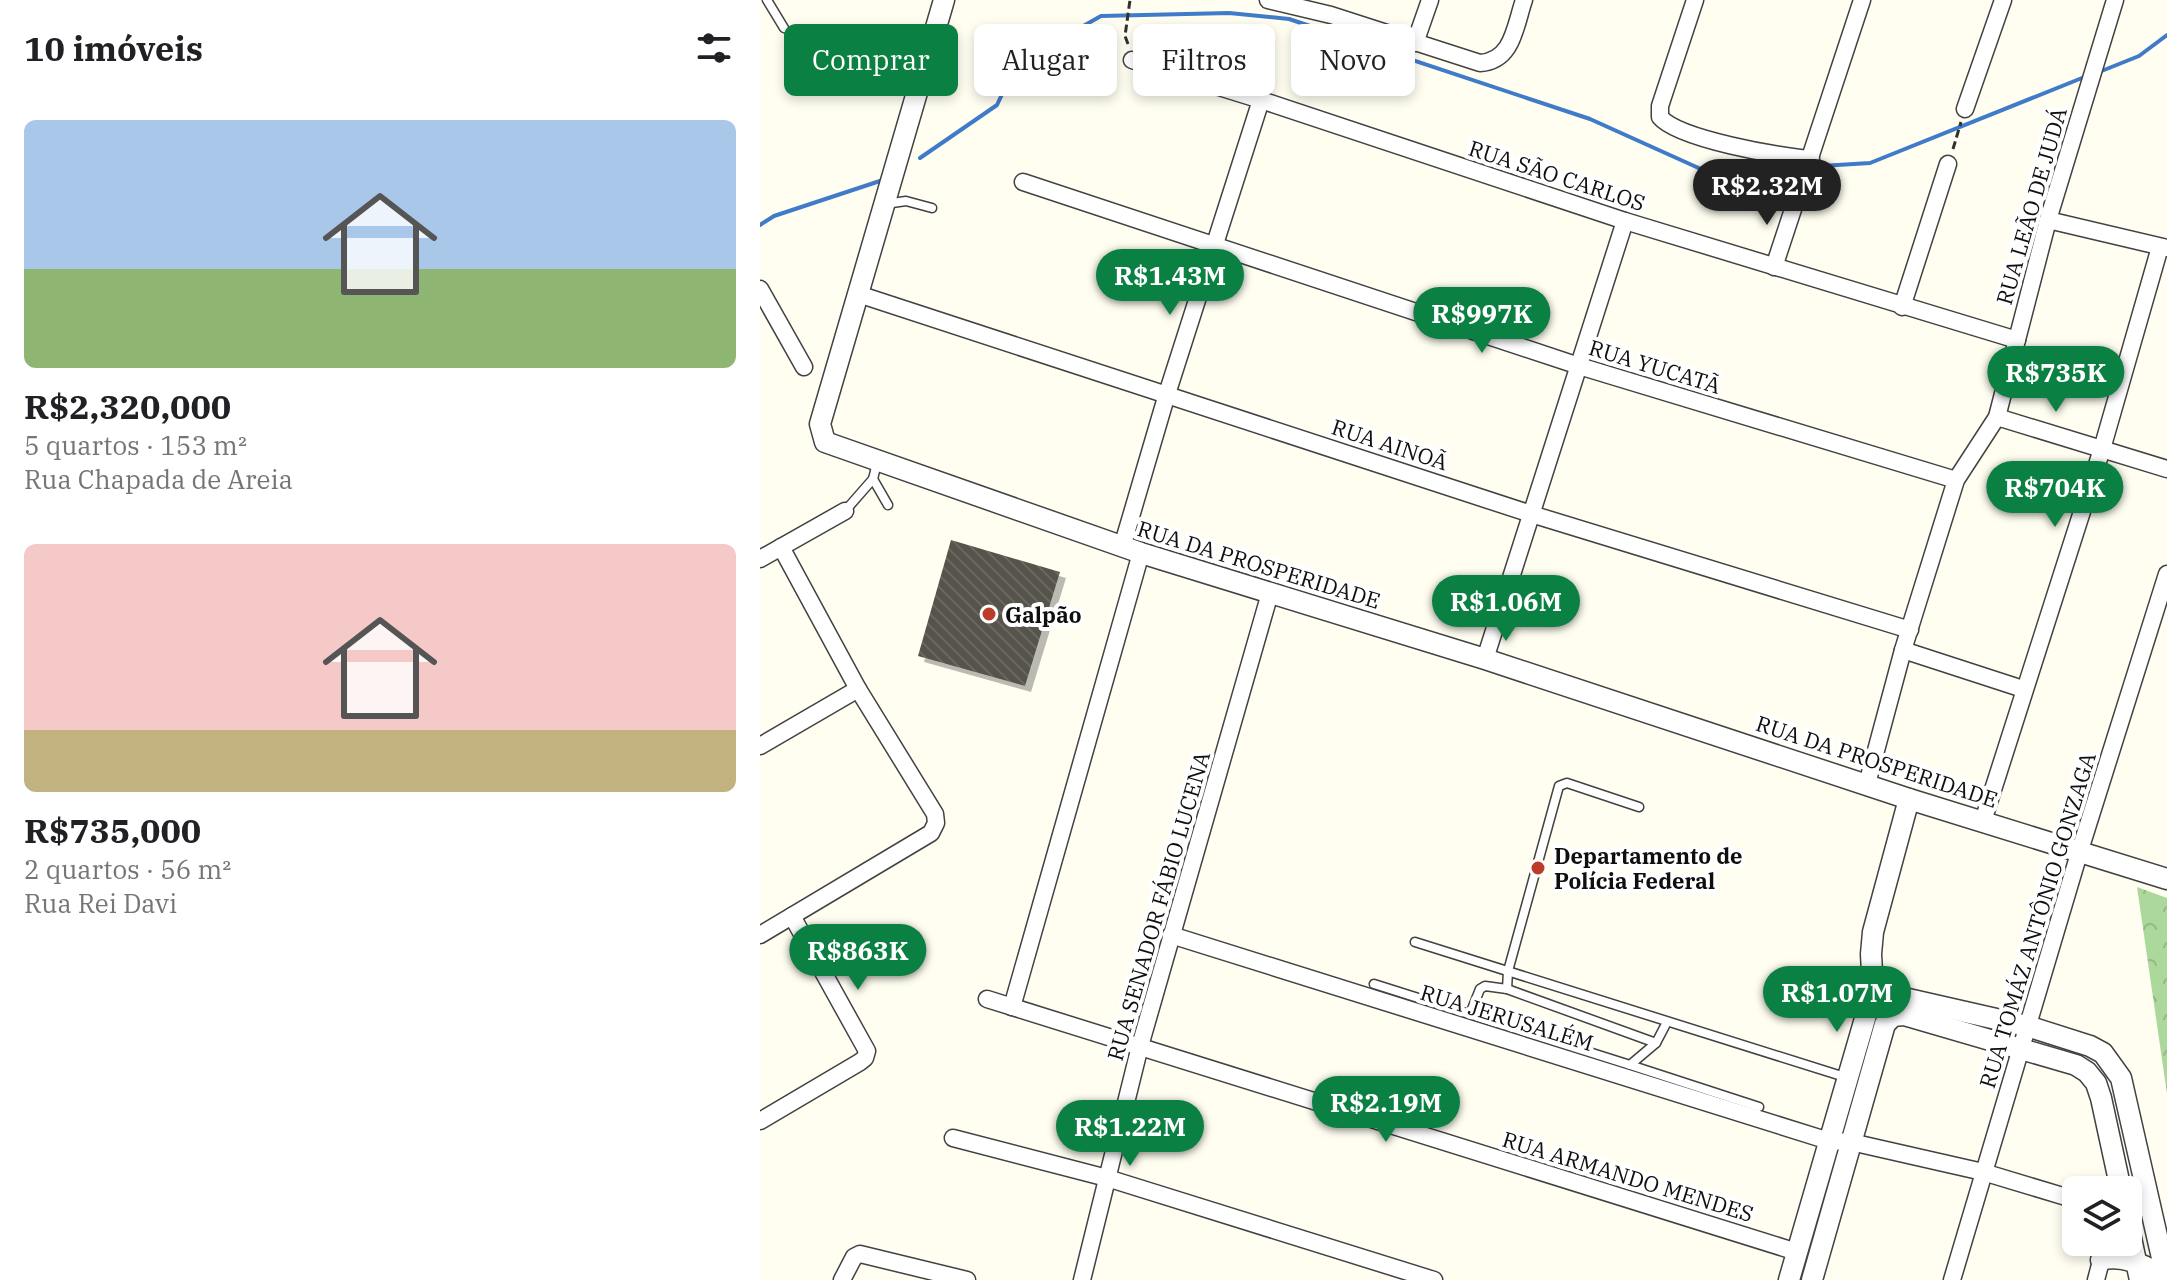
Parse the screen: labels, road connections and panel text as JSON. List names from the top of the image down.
{
  "streets": {
    "street": [
      "RUA SÃO CARLOS",
      "RUA LEÃO DE JUDÁ",
      "RUA YUCATÃ",
      "RUA AINOÃ",
      "RUA DA PROSPERIDADE",
      "RUA SENADOR FÁBIO LUCENA",
      "RUA TOMÁZ ANTÔNIO GONZAGA",
      "RUA JERUSALÉM",
      "RUA ARMANDO MENDES"
    ]
  },
  "crossings": [
    ["RUA SÃO CARLOS", "RUA LEÃO DE JUDÁ"],
    ["RUA LEÃO DE JUDÁ", "RUA YUCATÃ"],
    ["RUA LEÃO DE JUDÁ", "RUA AINOÃ"],
    ["RUA LEÃO DE JUDÁ", "RUA DA PROSPERIDADE"],
    ["RUA AINOÃ", "RUA DA PROSPERIDADE"],
    ["RUA DA PROSPERIDADE", "RUA SENADOR FÁBIO LUCENA"],
    ["RUA DA PROSPERIDADE", "RUA TOMÁZ ANTÔNIO GONZAGA"],
    ["RUA SENADOR FÁBIO LUCENA", "RUA JERUSALÉM"],
    ["RUA SENADOR FÁBIO LUCENA", "RUA ARMANDO MENDES"],
    ["RUA TOMÁZ ANTÔNIO GONZAGA", "RUA JERUSALÉM"]
  ],
  "places": ["Galpão", "Departamento de Polícia Federal"],
  "page": {
    "heading": "10 imóveis",
    "chip": [
      "Comprar",
      "Alugar",
      "Filtros",
      "Novo"
    ],
    "list": [
      {
        "name": "R$2,320,000",
        "note": "5 quartos · 153 m² · Rua Chapada de Areia"
      },
      {
        "name": "R$735,000",
        "note": "2 quartos · 56 m² · Rua Rei Davi"
      }
    ],
    "price": [
      "R$2.32M",
      "R$1.43M",
      "R$997K",
      "R$735K",
      "R$704K",
      "R$1.06M",
      "R$863K",
      "R$1.07M",
      "R$2.19M",
      "R$1.22M"
    ]
  }
}
